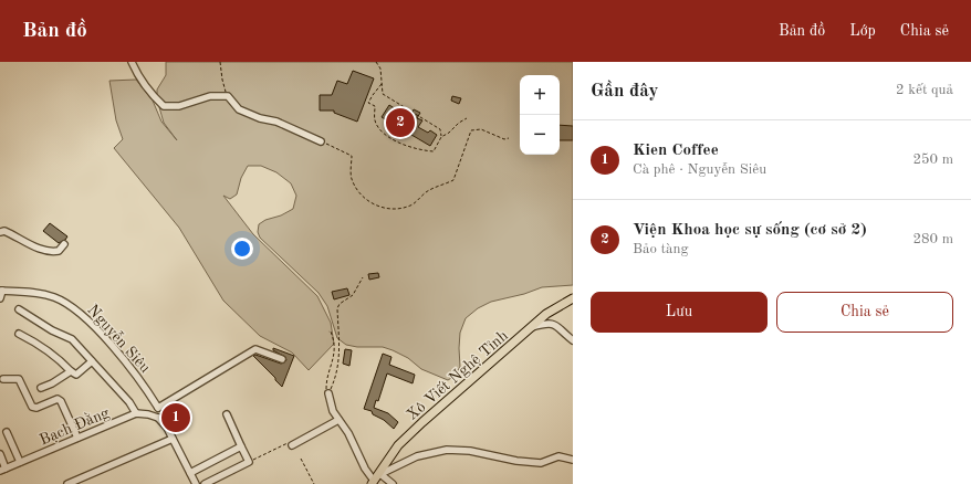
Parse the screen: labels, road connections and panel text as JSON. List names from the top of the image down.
{
  "streets": {
    "main road": ["Xô Viết Nghệ Tỉnh"],
    "street": ["Nguyễn Siêu", "Bạch Đằng"]
  },
  "page": {
    "header": "Bản đồ",
    "nav": ["Bản đồ", "Lớp", "Chia sẻ"],
    "heading": ["Gần đây", "2 kết quả"],
    "map_buttons": ["+", "−"],
    "pins": ["2", "1"],
    "list": [
      {
        "mark": "1",
        "name": "Kien Coffee",
        "note": "Cà phê · Nguyễn Siêu",
        "value": "250 m"
      },
      {
        "mark": "2",
        "name": "Viện Khoa học sự sống (cơ sở 2)",
        "note": "Bảo tàng",
        "value": "280 m"
      }
    ],
    "buttons": ["Lưu", "Chia sẻ"]
  }
}
